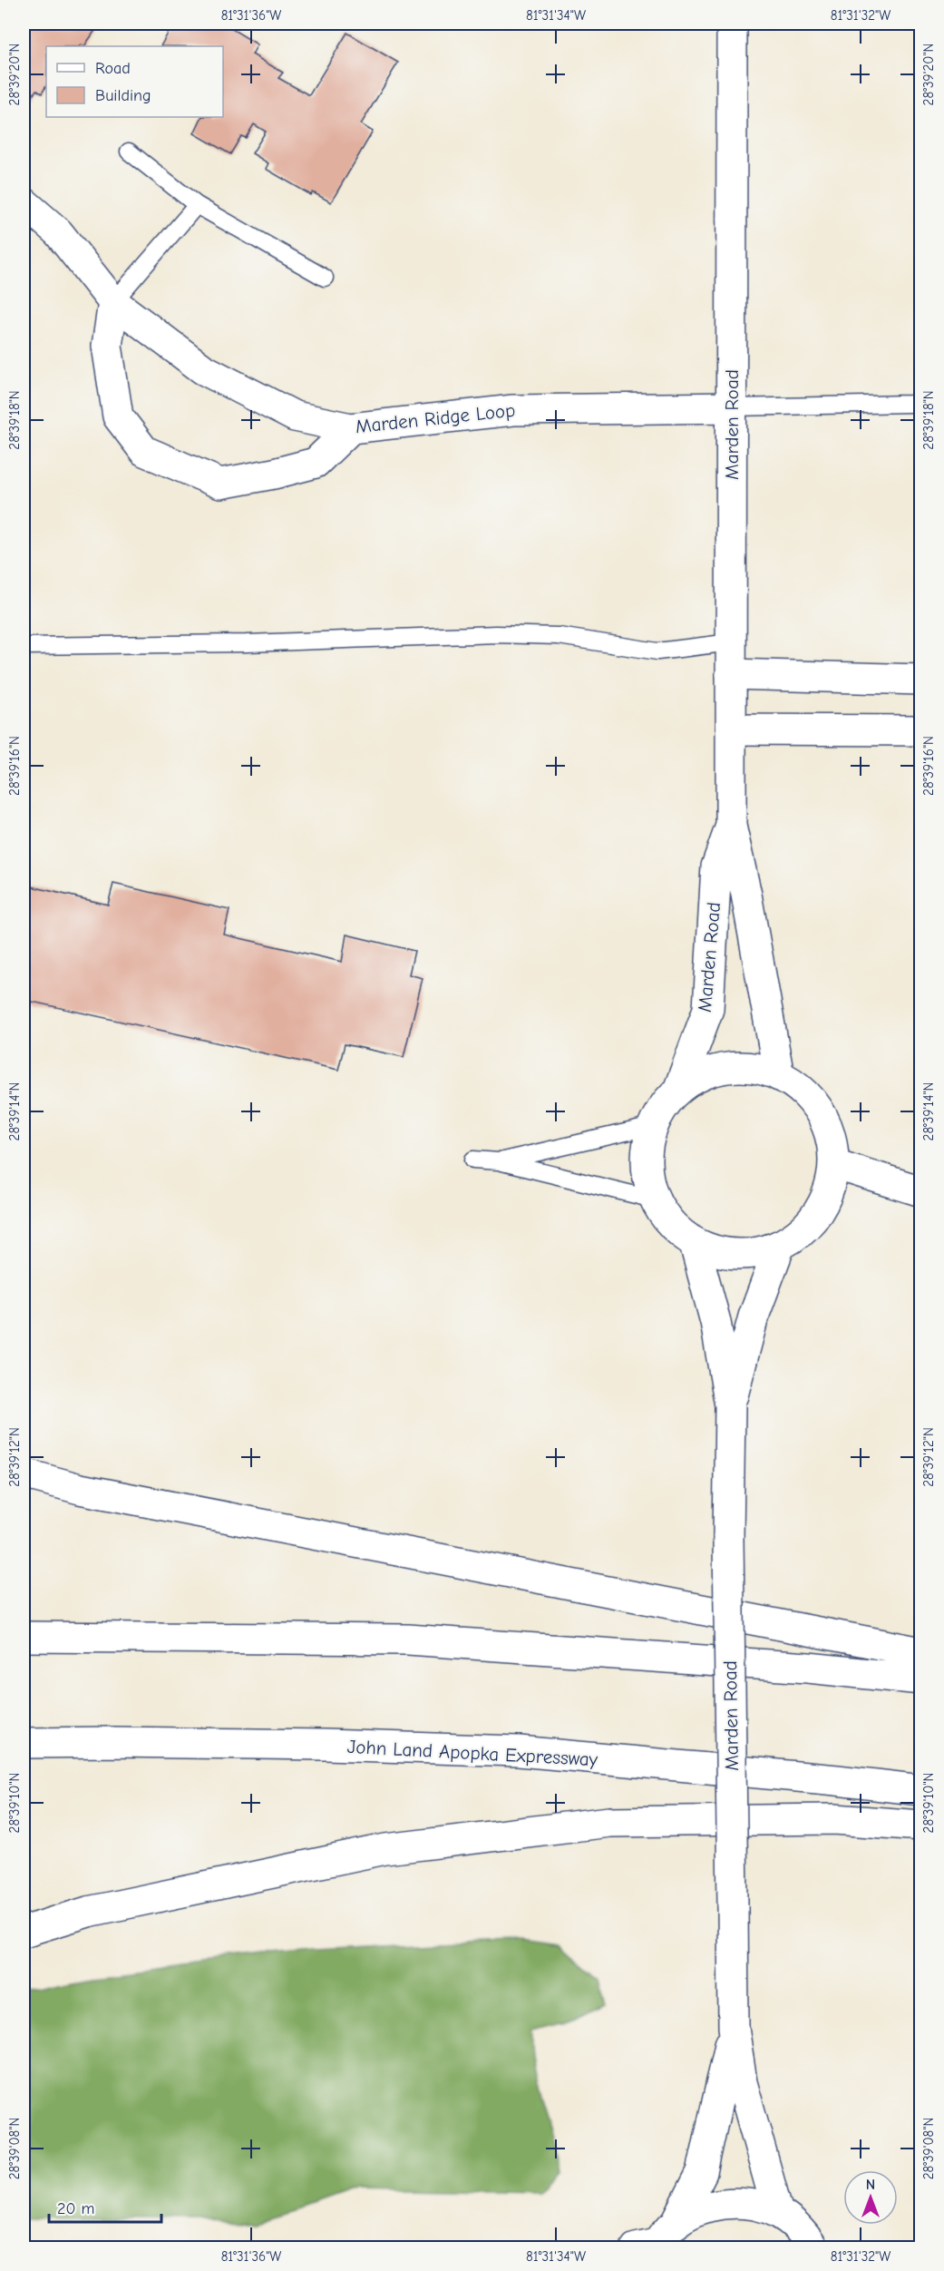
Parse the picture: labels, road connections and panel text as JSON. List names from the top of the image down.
{
  "streets": {
    "main road": ["Marden Ridge Loop", "Marden Road", "John Land Apopka Expressway"]
  },
  "crossings": [
    ["Marden Ridge Loop", "Marden Road"]
  ],
  "legend": ["Road", "Building"],
  "scale_bar": "20 m",
  "north": "top",
  "coordinates": [
    "81°31'36\"W",
    "81°31'34\"W",
    "81°31'32\"W",
    "28°39'20\"N",
    "28°39'18\"N",
    "28°39'16\"N",
    "28°39'14\"N",
    "28°39'12\"N",
    "28°39'10\"N",
    "28°39'08\"N"
  ]
}
